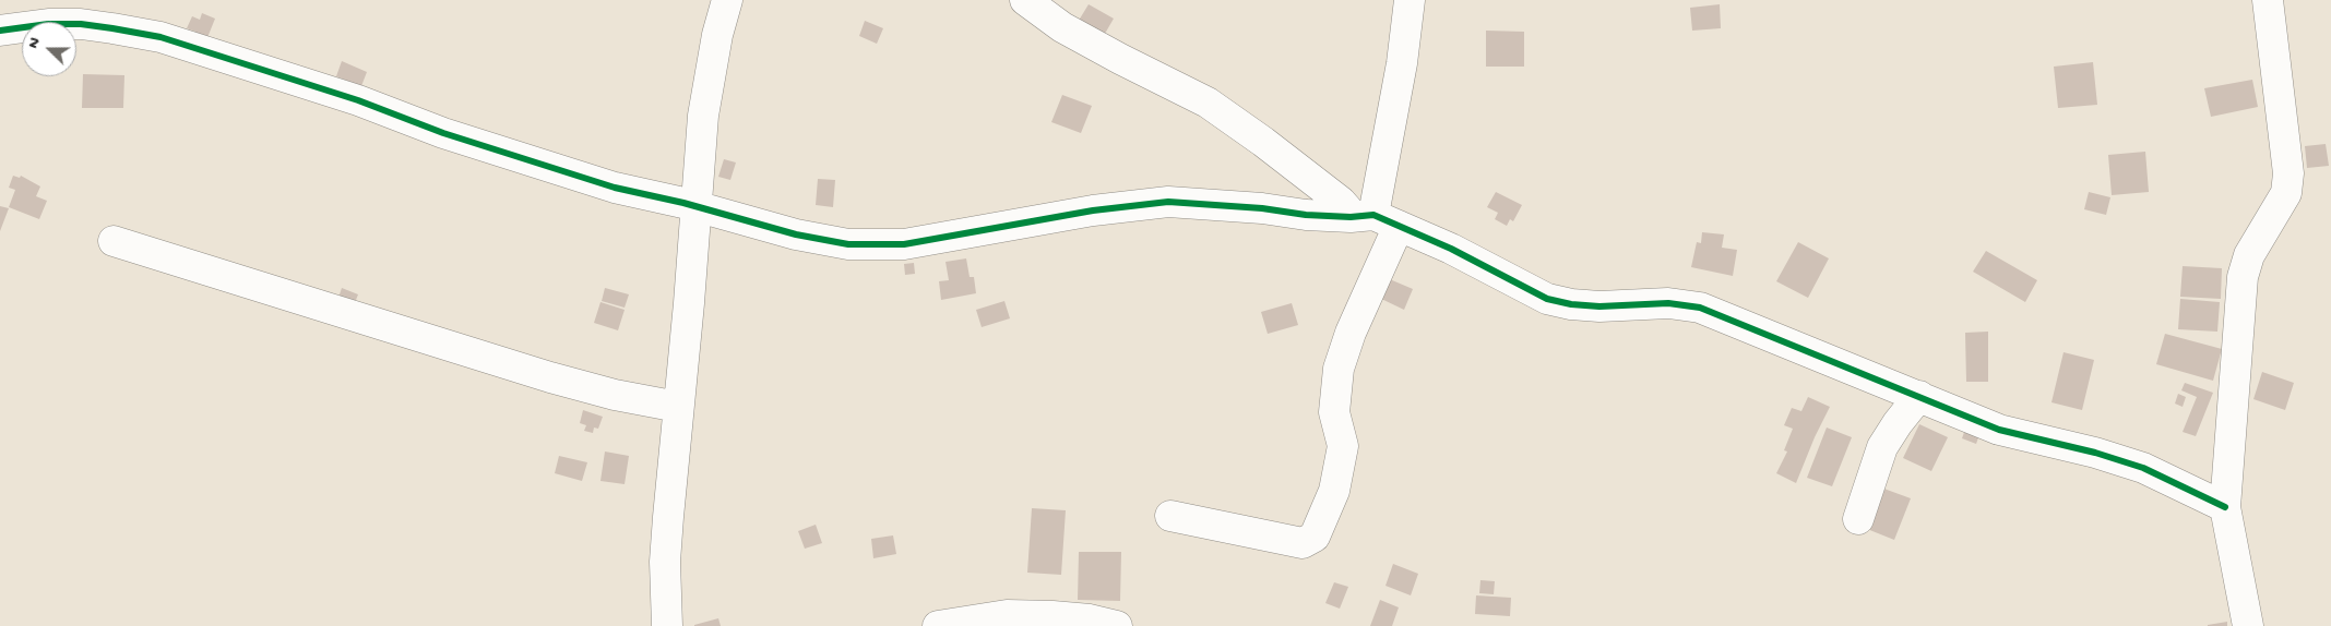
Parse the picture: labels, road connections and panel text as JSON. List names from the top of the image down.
{
  "north": "left"
}
